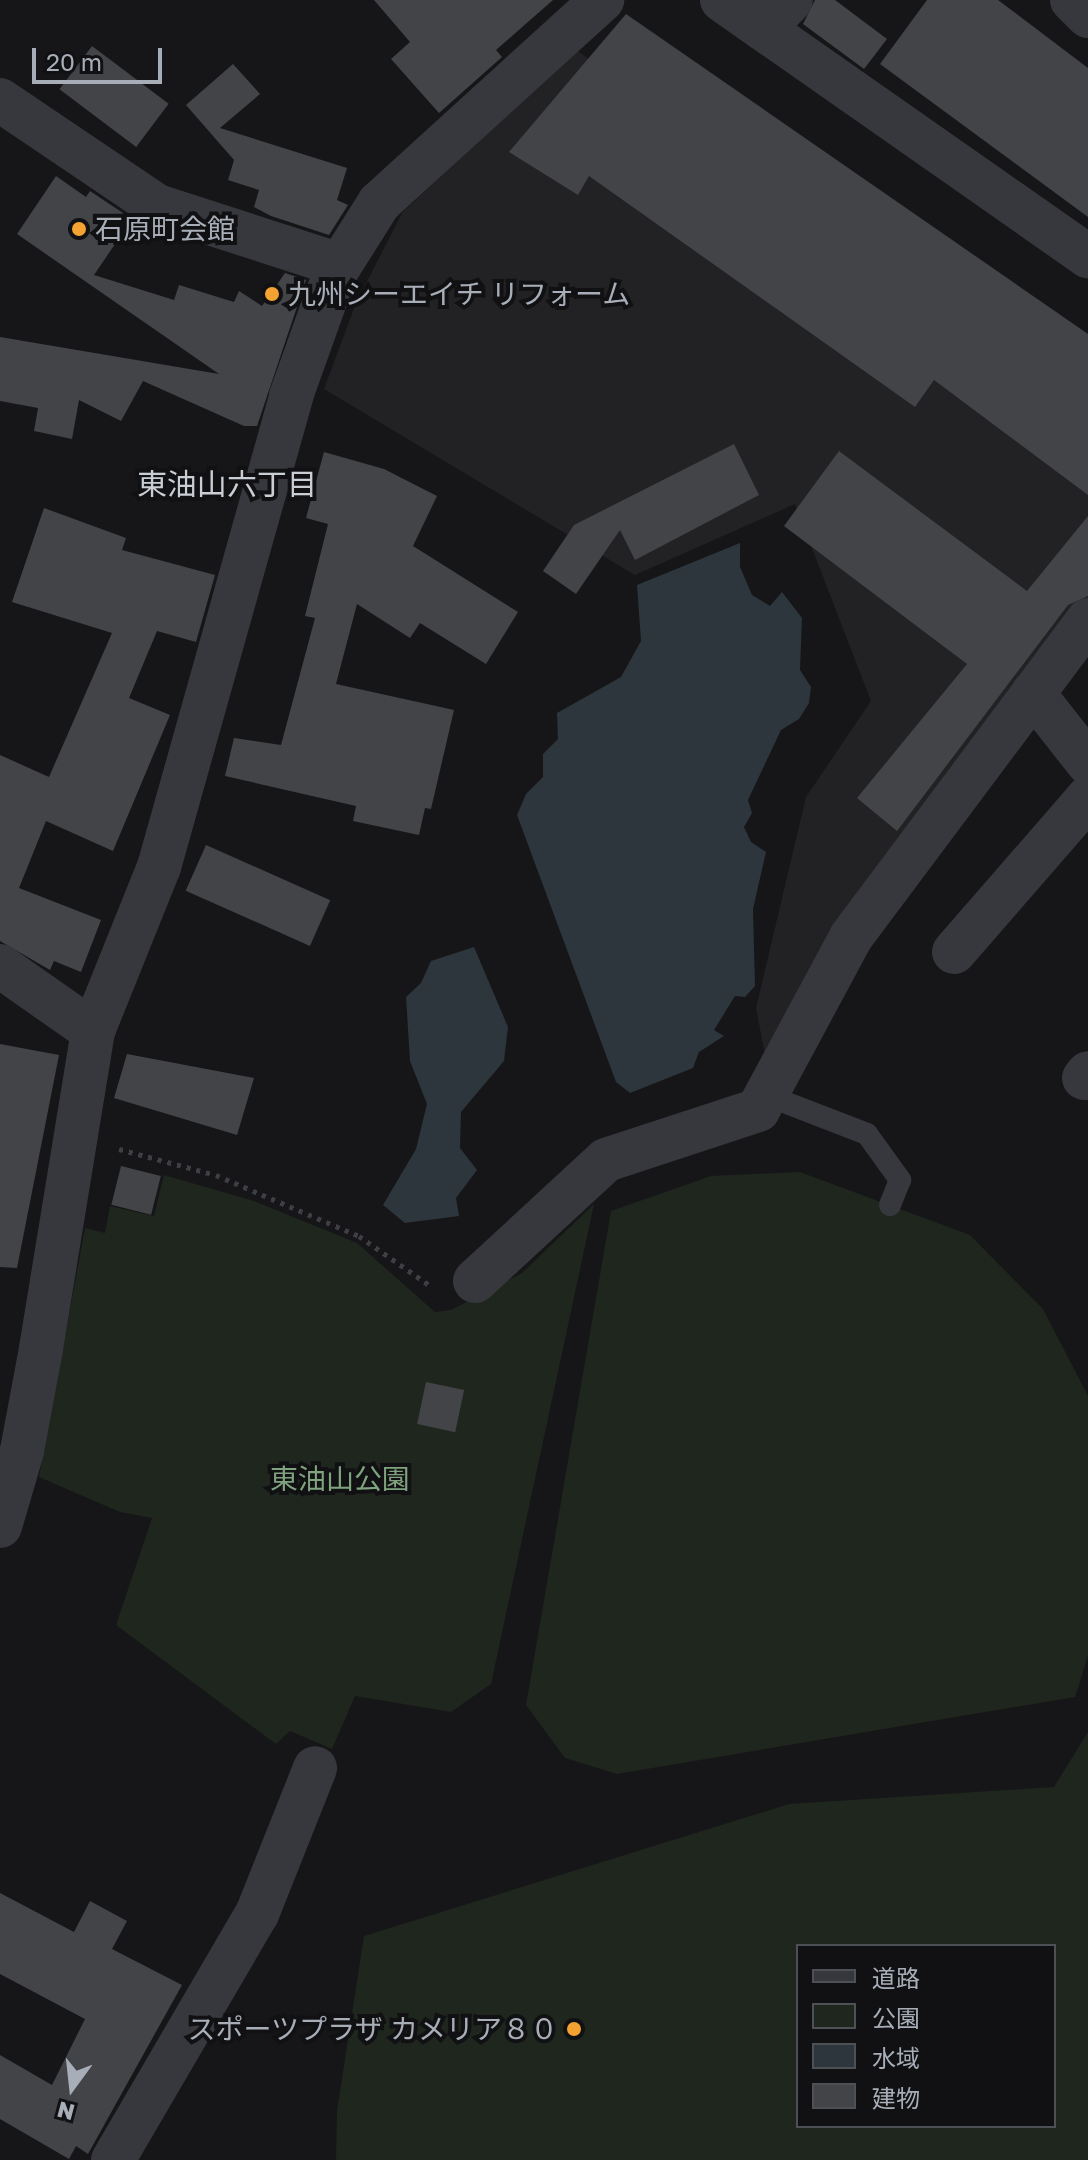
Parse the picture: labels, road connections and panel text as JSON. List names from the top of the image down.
{
  "districts": ["東油山六丁目"],
  "parks": ["東油山公園"],
  "places": ["石原町会館", "九州シーエイチ リフォーム", "スポーツプラザ カメリア８０"],
  "legend": [
    "道路",
    "公園",
    "水域",
    "建物"
  ],
  "scale_bar": "20 m",
  "north": "bottom"
}
